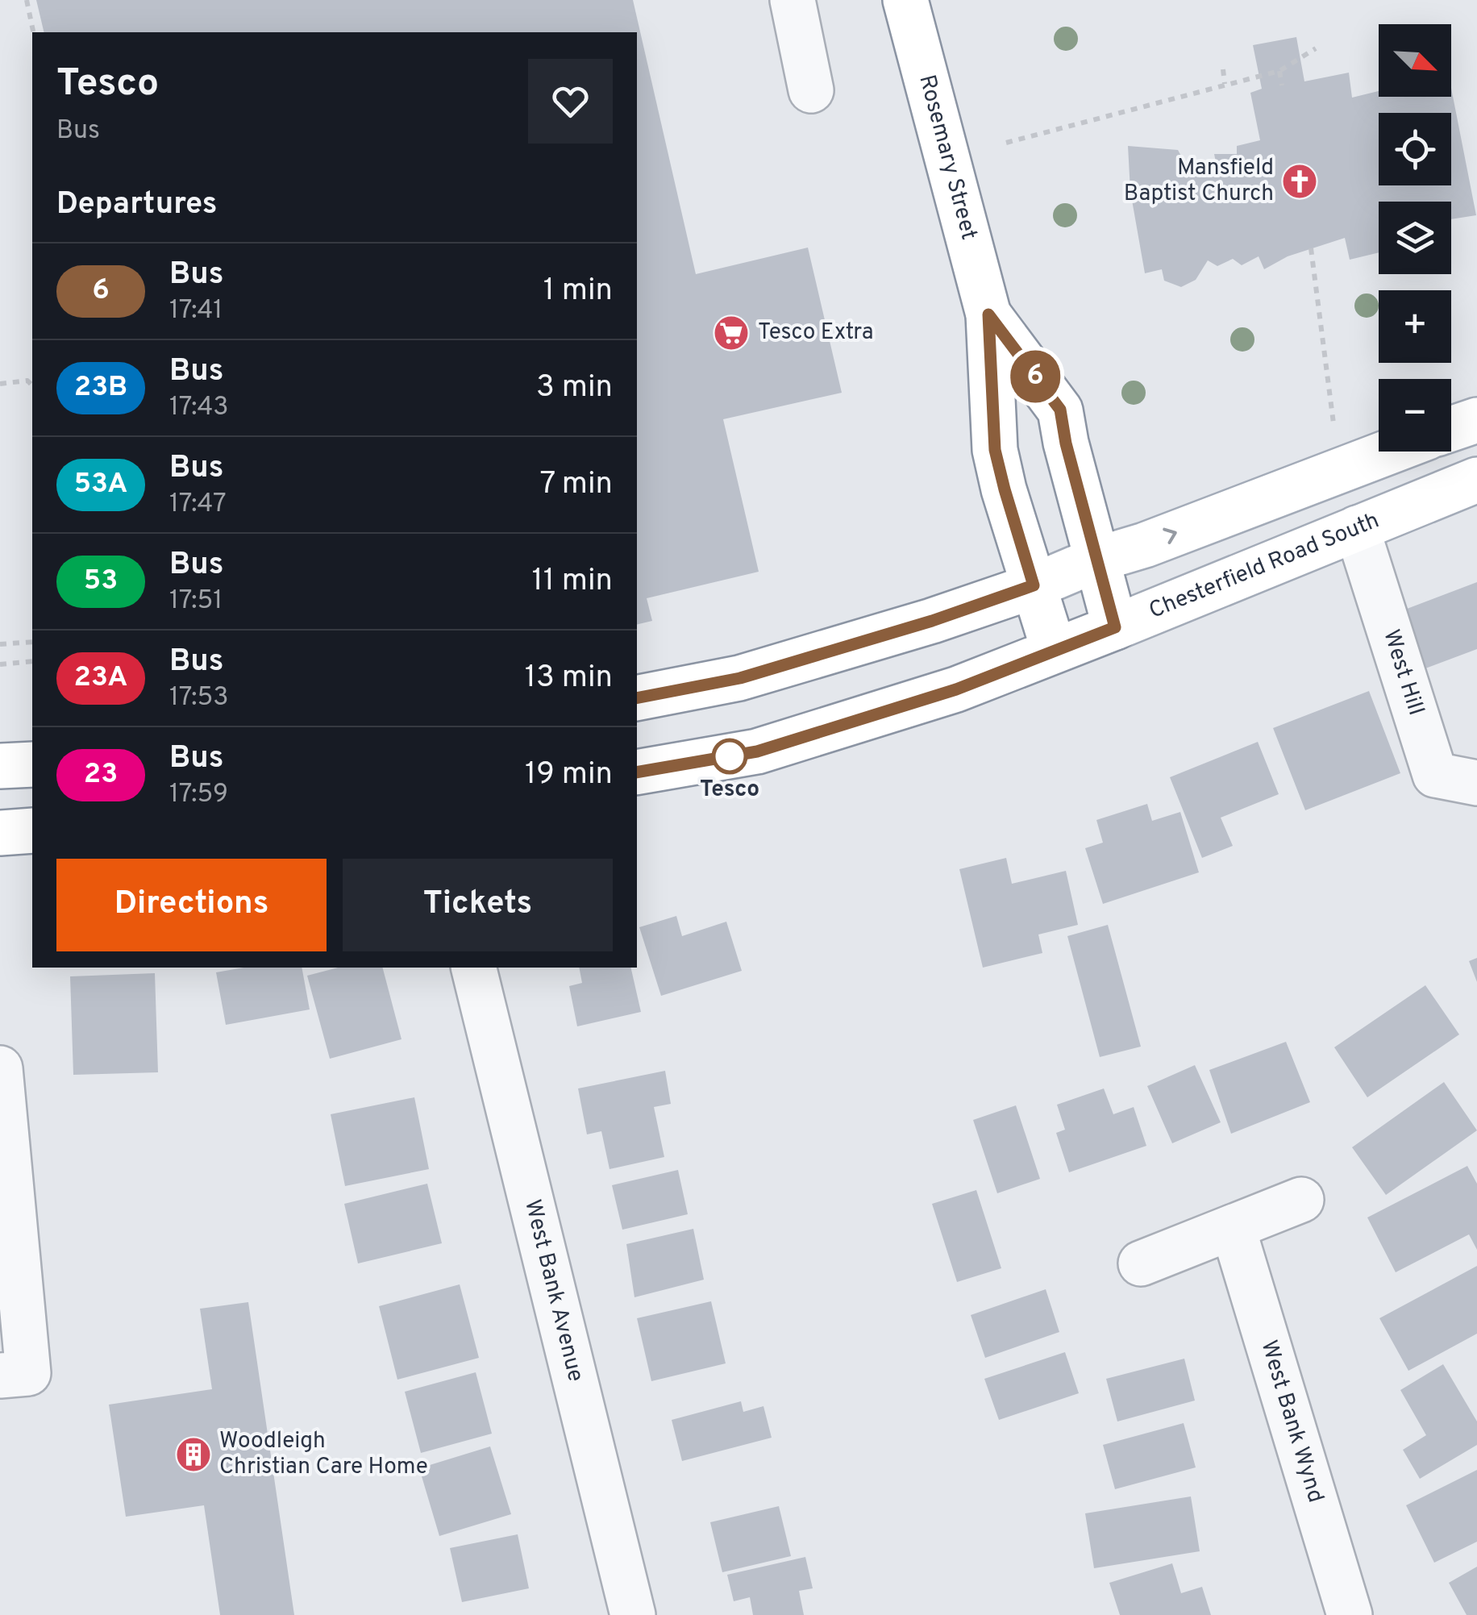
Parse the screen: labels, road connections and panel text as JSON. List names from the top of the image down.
{
  "streets": {
    "main road": ["Rosemary Street", "Chesterfield Road South"],
    "street": ["West Hill", "West Bank Avenue", "West Bank Wynd"]
  },
  "crossings": [
    ["Rosemary Street", "Chesterfield Road South"],
    ["Chesterfield Road South", "West Hill"]
  ],
  "places": {
    "church": ["Mansfield Baptist Church"],
    "supermarket": ["Tesco Extra"],
    "other": ["Tesco"],
    "building": ["Woodleigh Christian Care Home"]
  },
  "lines": ["bus line 6"],
  "north": "bottom right",
  "page": {
    "on_map": "6",
    "map_buttons": ["+", "−"],
    "heading": [
      ["Tesco", "Bus"],
      "Departures"
    ],
    "list": [
      {
        "mark": "6",
        "name": "Bus",
        "note": "17:41",
        "value": "1 min"
      },
      {
        "mark": "23B",
        "name": "Bus",
        "note": "17:43",
        "value": "3 min"
      },
      {
        "mark": "53A",
        "name": "Bus",
        "note": "17:47",
        "value": "7 min"
      },
      {
        "mark": "53",
        "name": "Bus",
        "note": "17:51",
        "value": "11 min"
      },
      {
        "mark": "23A",
        "name": "Bus",
        "note": "17:53",
        "value": "13 min"
      },
      {
        "mark": "23",
        "name": "Bus",
        "note": "17:59",
        "value": "19 min"
      }
    ],
    "buttons": ["Directions", "Tickets"]
  }
}
